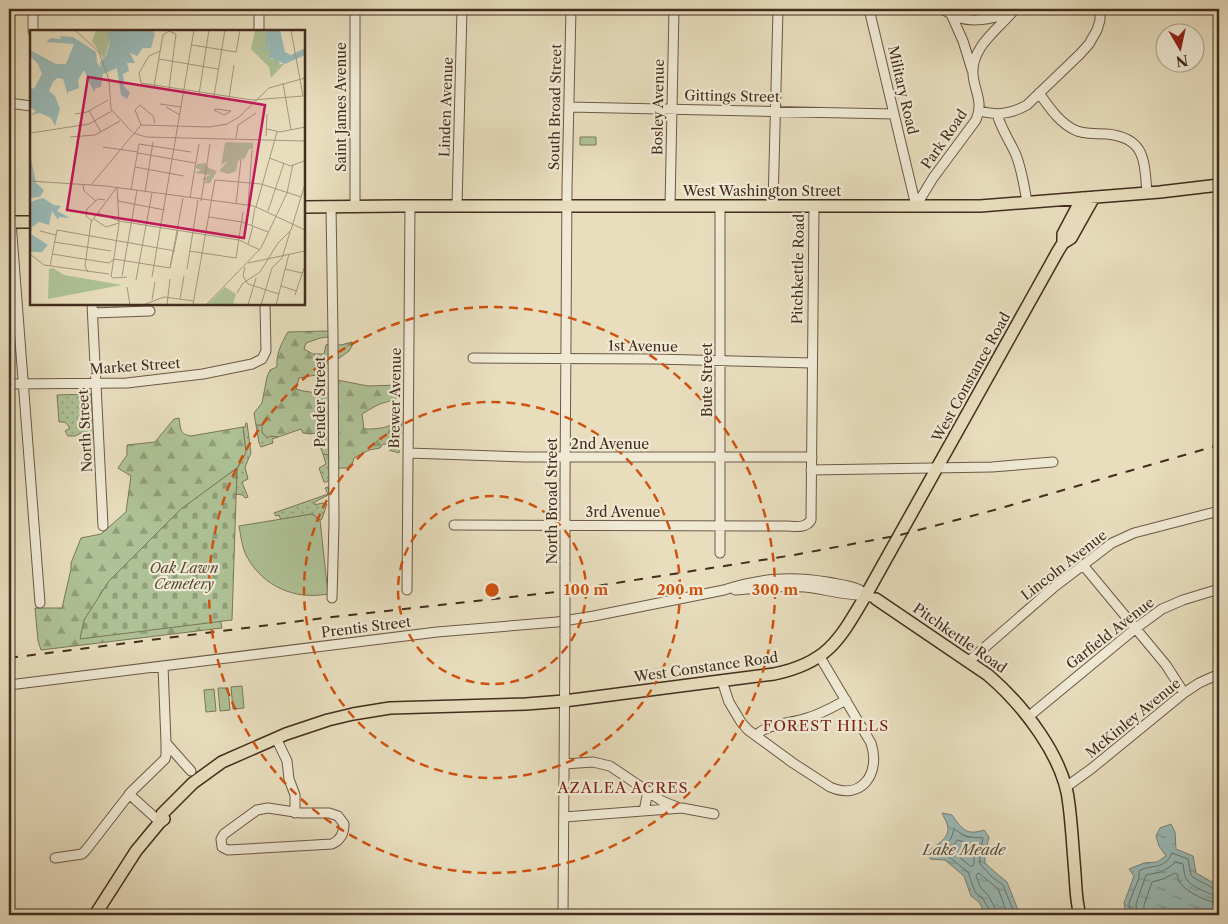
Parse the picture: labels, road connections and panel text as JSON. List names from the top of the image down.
{
  "streets": {
    "main road": ["West Washington Street", "Pitchkettle Road", "West Constance Road"],
    "street": [
      "Military Road",
      "Gittings Street",
      "Saint James Avenue",
      "Linden Avenue",
      "South Broad Street",
      "Bosley Avenue",
      "Park Road",
      "1st Avenue",
      "Market Street",
      "Bute Street",
      "Brewer Avenue",
      "Pender Street",
      "North Street",
      "2nd Avenue",
      "North Broad Street",
      "3rd Avenue",
      "Lincoln Avenue",
      "Prentis Street",
      "Garfield Avenue",
      "McKinley Avenue"
    ]
  },
  "crossings": [
    ["Military Road", "Gittings Street"],
    ["Military Road", "Park Road"],
    ["Military Road", "West Washington Street"],
    ["Gittings Street", "South Broad Street"],
    ["Gittings Street", "Bosley Avenue"],
    ["Saint James Avenue", "West Washington Street"],
    ["Linden Avenue", "West Washington Street"],
    ["South Broad Street", "West Washington Street"],
    ["South Broad Street", "North Broad Street"],
    ["Bosley Avenue", "West Washington Street"],
    ["Park Road", "West Washington Street"],
    ["West Washington Street", "Pitchkettle Road"],
    ["West Washington Street", "West Constance Road"],
    ["West Washington Street", "Bute Street"],
    ["West Washington Street", "Brewer Avenue"],
    ["West Washington Street", "Pender Street"],
    ["West Washington Street", "North Broad Street"],
    ["Pitchkettle Road", "1st Avenue"],
    ["Pitchkettle Road", "West Constance Road"],
    ["Pitchkettle Road", "2nd Avenue"],
    ["Pitchkettle Road", "3rd Avenue"],
    ["Pitchkettle Road", "Lincoln Avenue"],
    ["Pitchkettle Road", "Prentis Street"],
    ["Pitchkettle Road", "Garfield Avenue"],
    ["Pitchkettle Road", "McKinley Avenue"],
    ["1st Avenue", "Bute Street"],
    ["1st Avenue", "North Broad Street"],
    ["Market Street", "North Street"],
    ["West Constance Road", "North Broad Street"],
    ["West Constance Road", "Prentis Street"],
    ["Bute Street", "2nd Avenue"],
    ["Bute Street", "3rd Avenue"],
    ["Brewer Avenue", "2nd Avenue"],
    ["2nd Avenue", "North Broad Street"],
    ["North Broad Street", "3rd Avenue"]
  ],
  "districts": ["FOREST HILLS", "AZALEA ACRES"],
  "water": ["Lake Meade"],
  "parks": ["Oak Lawn Cemetery"],
  "north": "bottom",
  "rings": ["100 m", "200 m", "300 m"]
}
